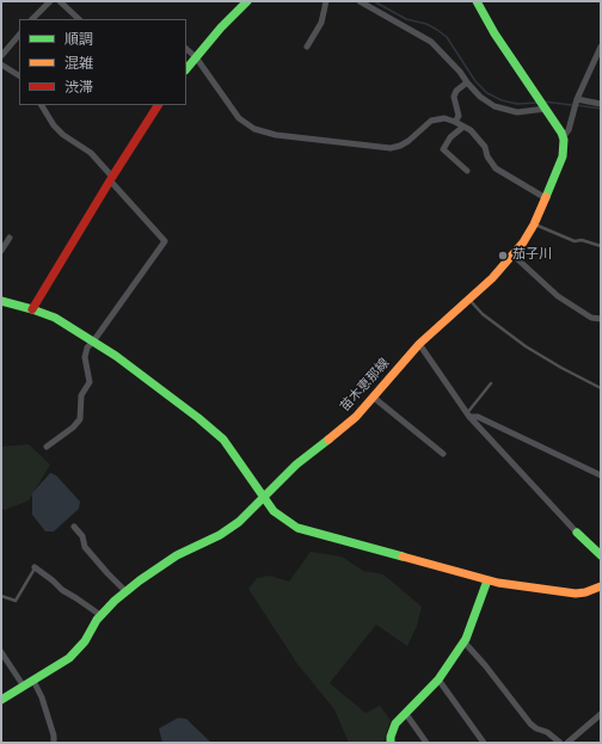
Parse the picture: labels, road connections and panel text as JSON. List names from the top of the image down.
{
  "streets": {
    "street": ["苗木恵那線"]
  },
  "places": ["茄子川"],
  "legend": ["順調", "混雑", "渋滞"]
}
